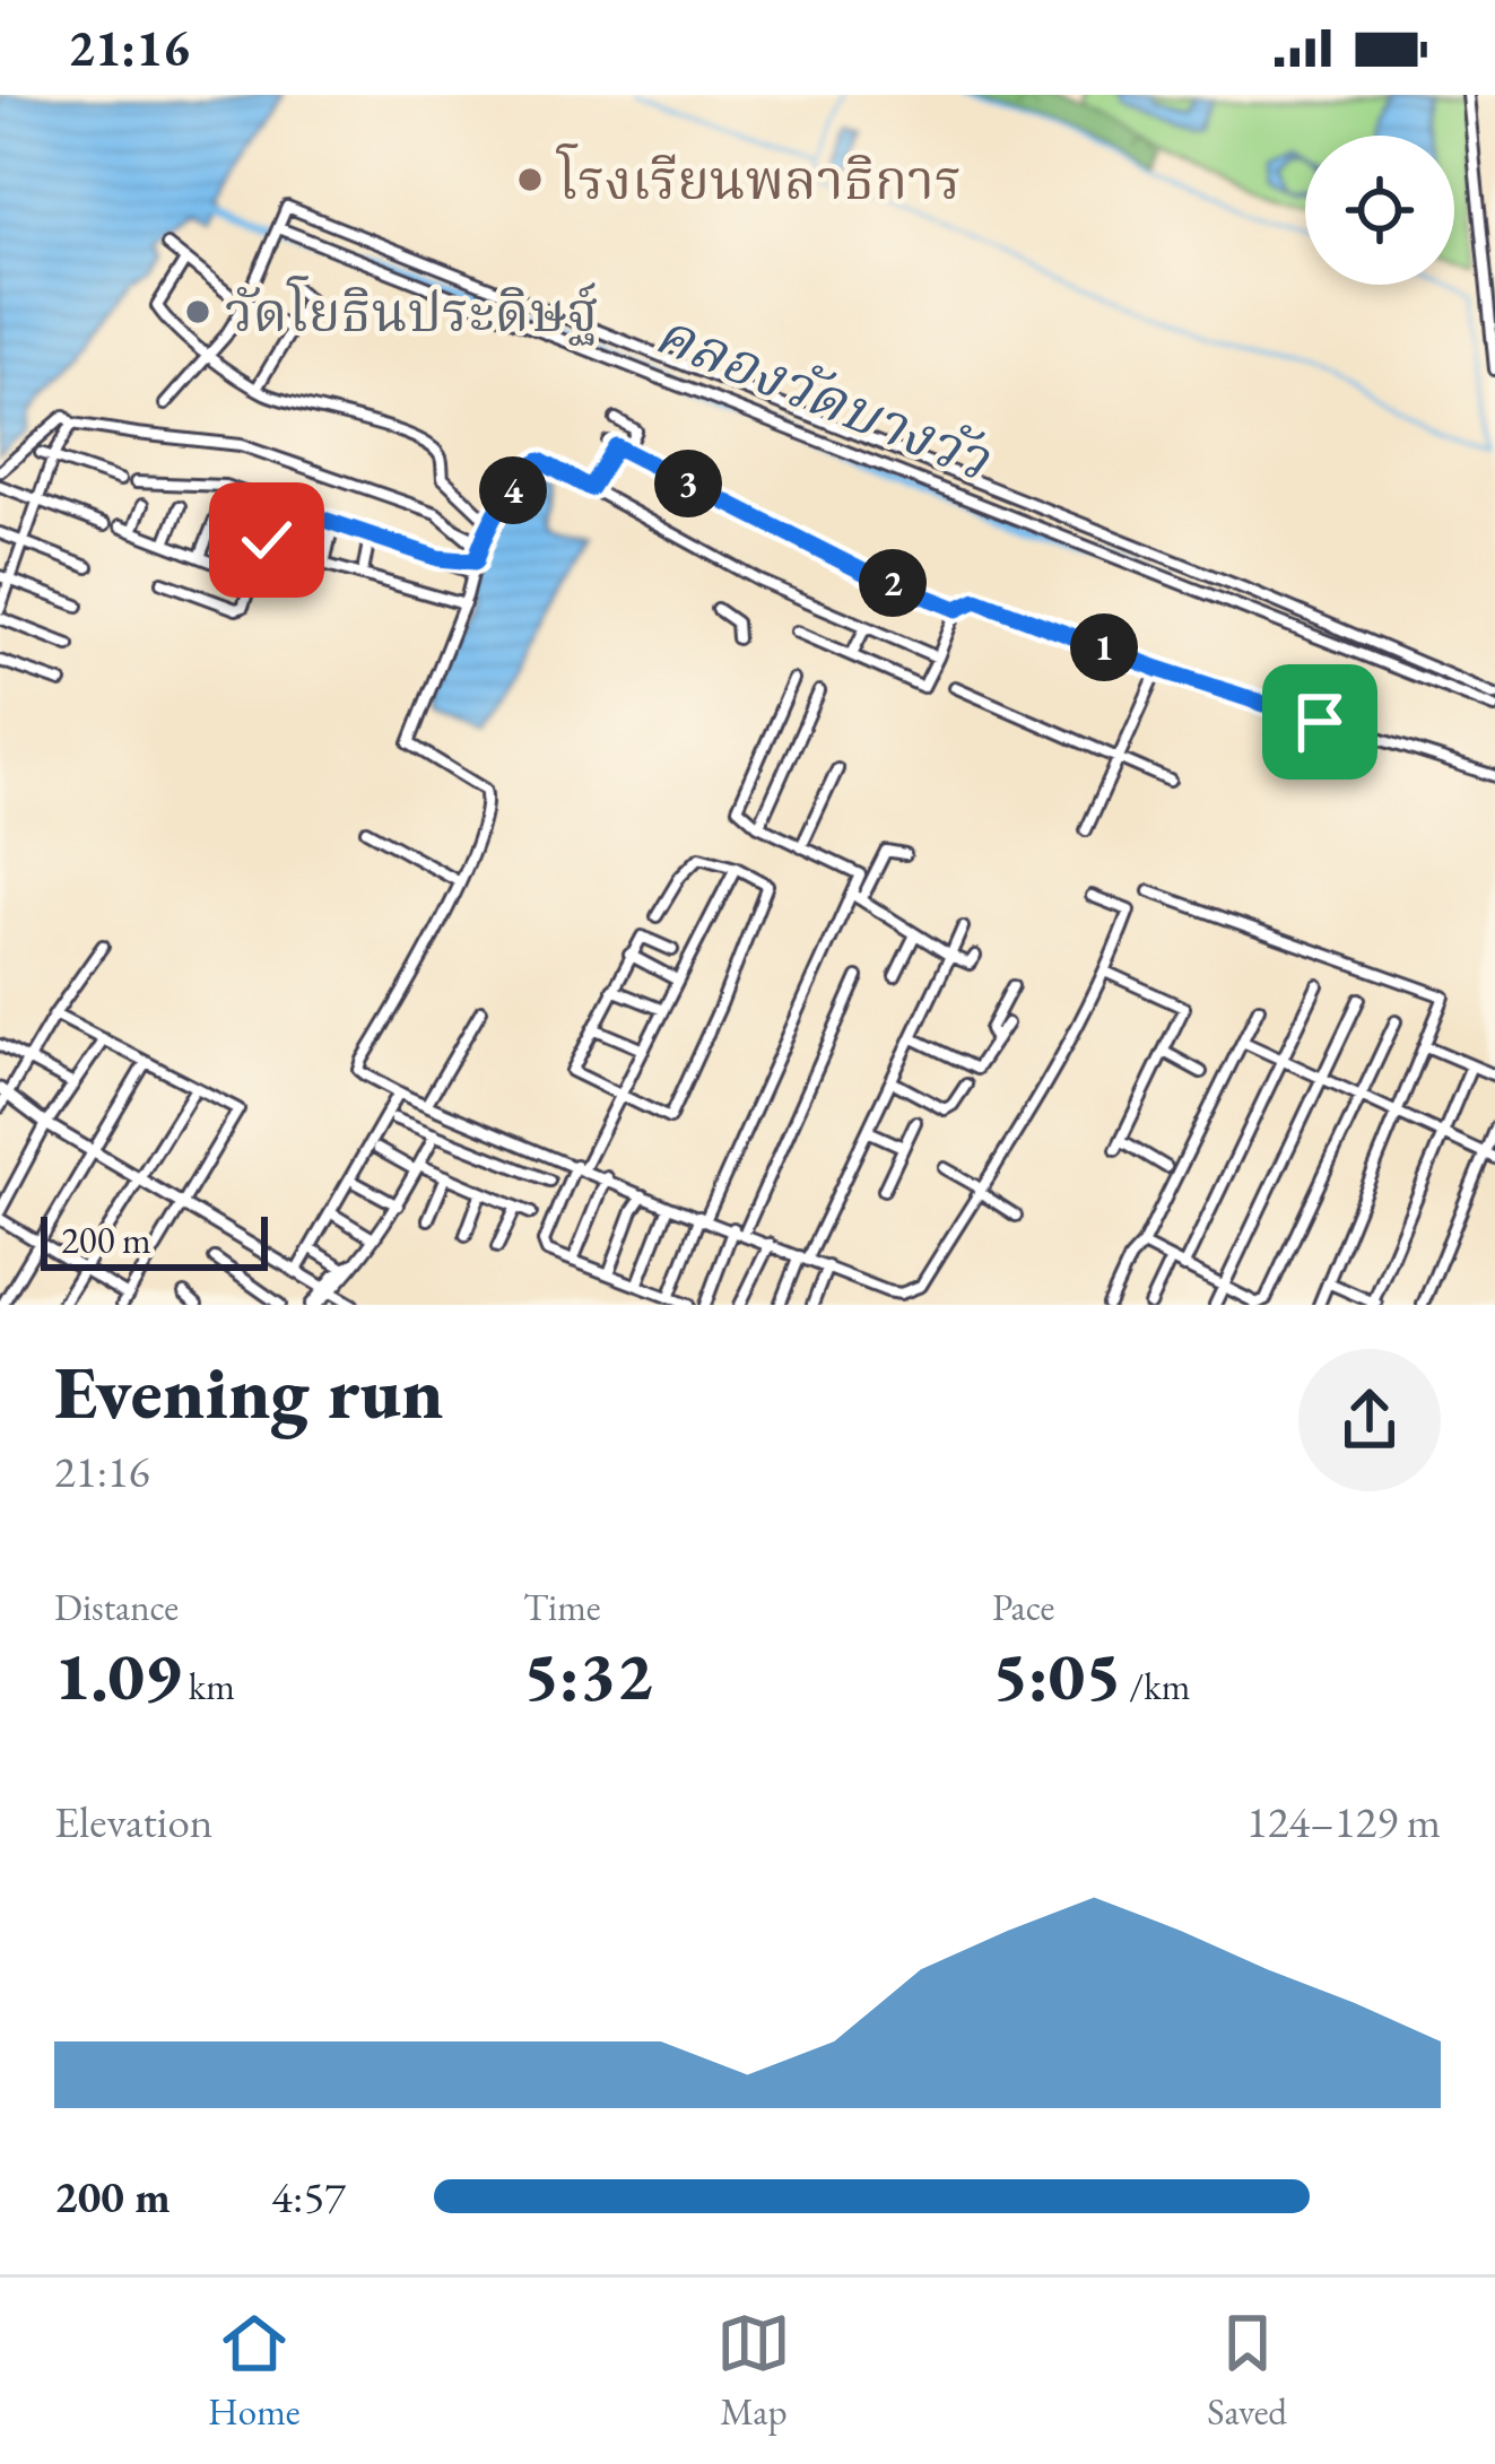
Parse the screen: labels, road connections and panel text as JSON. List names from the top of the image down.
{
  "water": ["คลองวัดบางวัว"],
  "places": ["โรงเรียนพลาธิการ", "วัดโยธินประดิษฐ์"],
  "scale_bar": "200 m",
  "page": {
    "status": "21:16",
    "pins": [
      "3",
      "4",
      "2",
      "1"
    ],
    "scale": "200 m",
    "heading": ["Evening run", "21:16"],
    "stats": [
      ["Distance", "1.09 km"],
      ["Time", "5:32"],
      ["Pace", "5:05 /km"]
    ],
    "chart": ["Elevation", "124–129 m"],
    "list": [
      {
        "name": "200 m",
        "note": "4:57"
      }
    ],
    "tabs": ["Home", "Map", "Saved"]
  }
}
